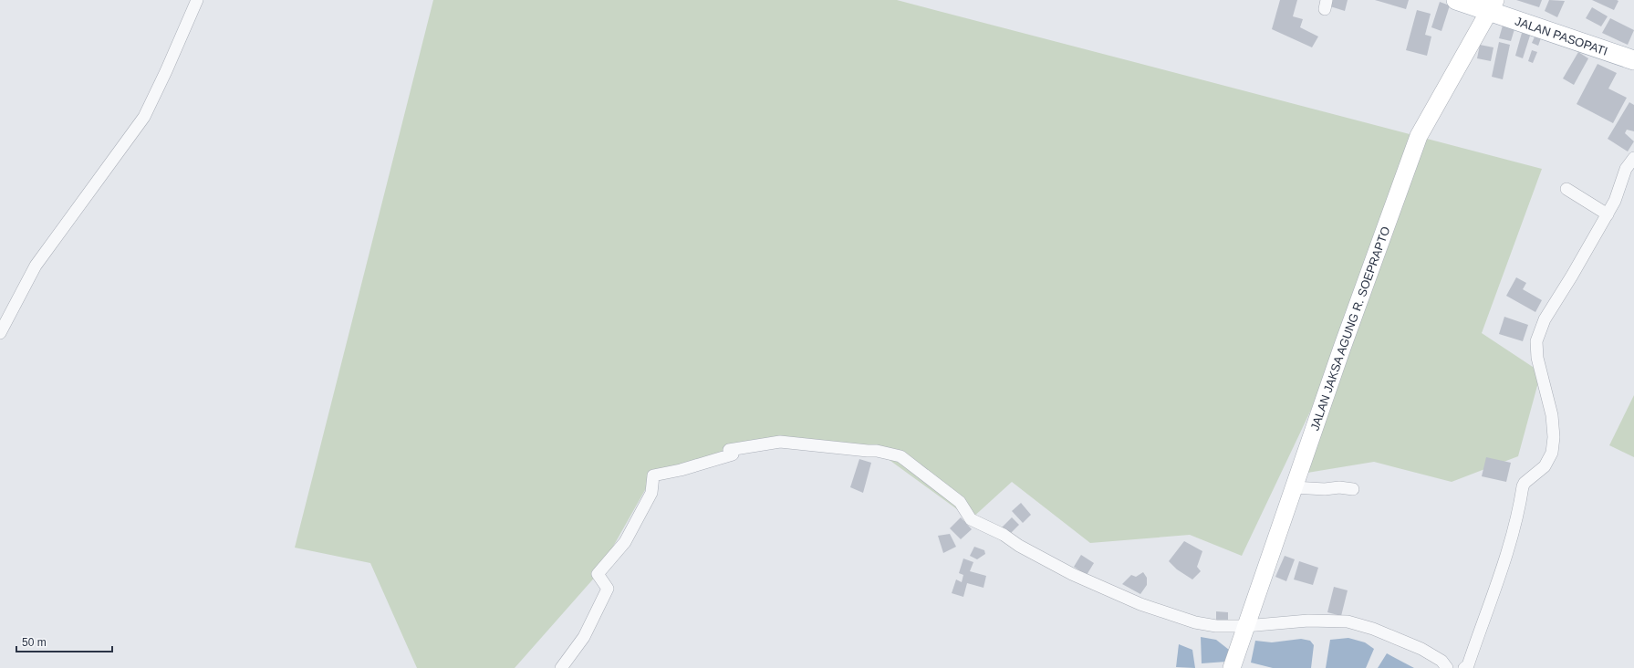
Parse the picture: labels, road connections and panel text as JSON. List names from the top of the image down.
{
  "streets": {
    "main road": ["JALAN PASOPATI"],
    "street": ["JALAN JAKSA AGUNG R. SOEPRAPTO"]
  },
  "crossings": [
    ["JALAN PASOPATI", "JALAN JAKSA AGUNG R. SOEPRAPTO"]
  ],
  "scale_bar": "50 m"
}
